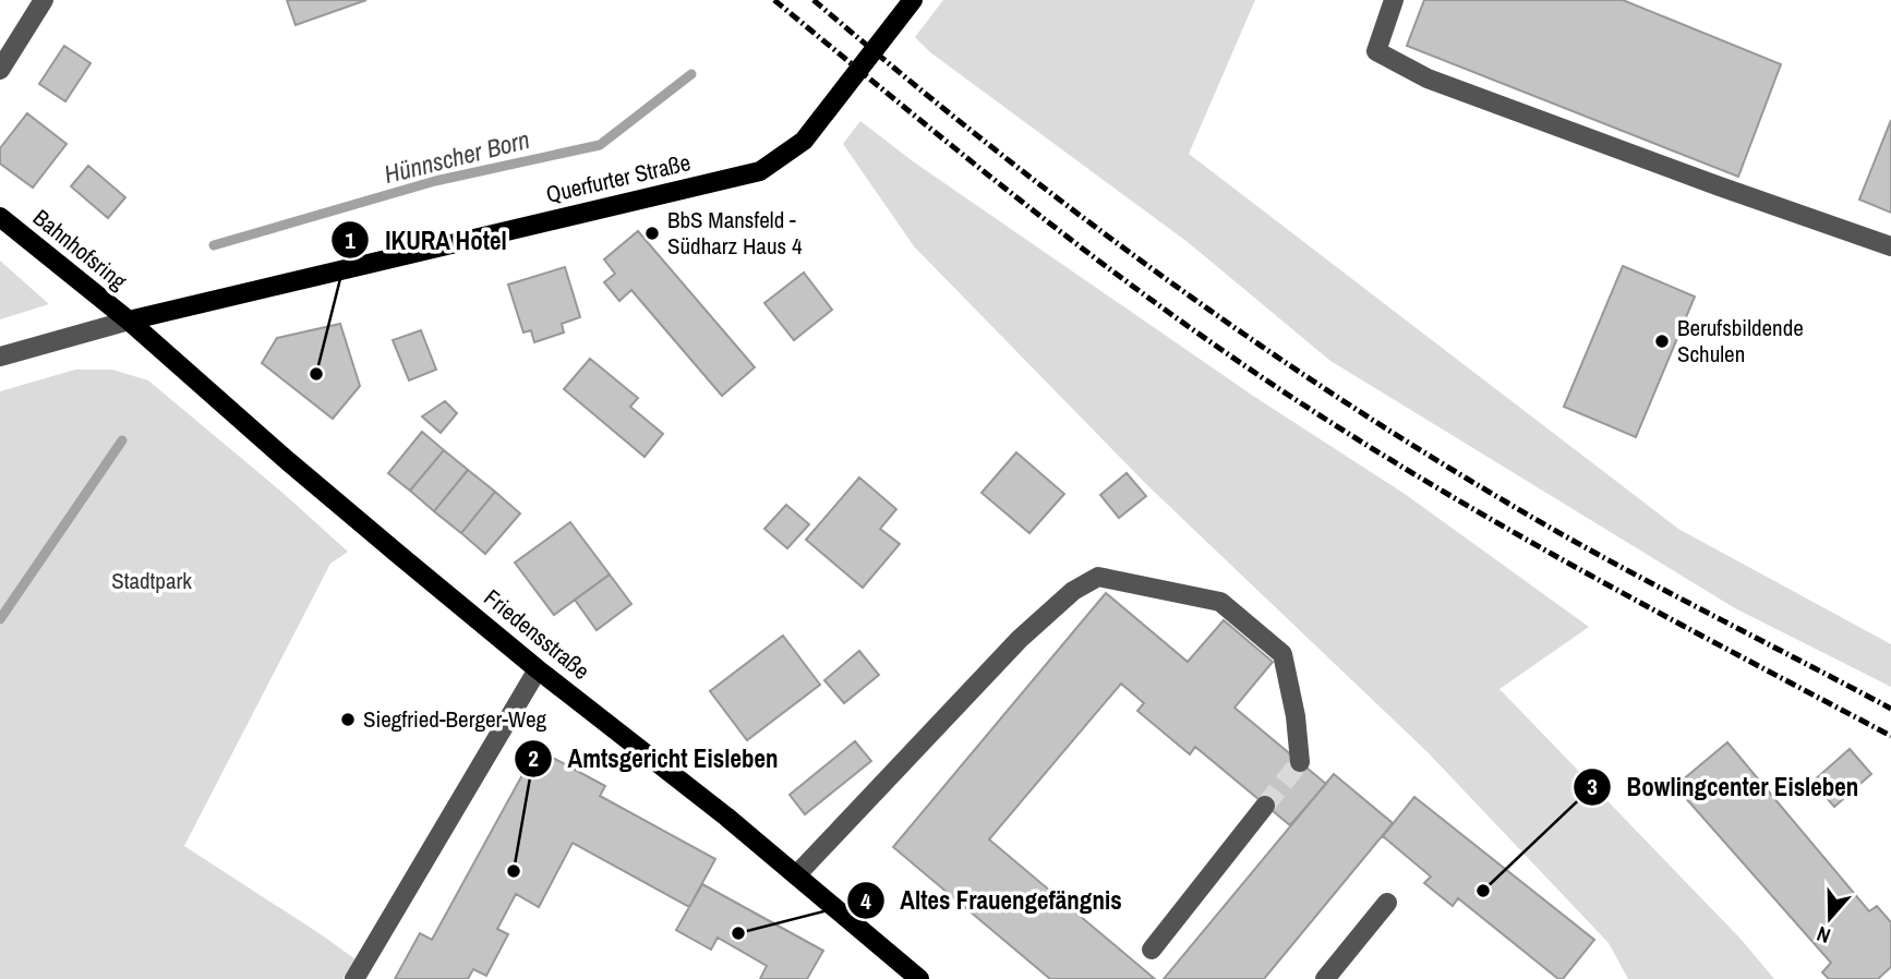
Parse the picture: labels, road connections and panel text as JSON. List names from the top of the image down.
{
  "streets": {
    "main road": ["Querfurter Straße", "Bahnhofsring", "Friedensstraße"]
  },
  "crossings": [
    ["Querfurter Straße", "Bahnhofsring"],
    ["Querfurter Straße", "Friedensstraße"],
    ["Bahnhofsring", "Friedensstraße"]
  ],
  "water": ["Hünnscher Born"],
  "parks": ["Stadtpark"],
  "places": [
    "BbS Mansfeld - Südharz Haus 4",
    "Berufsbildende Schulen",
    "IKURA Hotel",
    "Siegfried-Berger-Weg",
    "Amtsgericht Eisleben",
    "Bowlingcenter Eisleben",
    "Altes Frauengefängnis"
  ],
  "north": "bottom"
}
